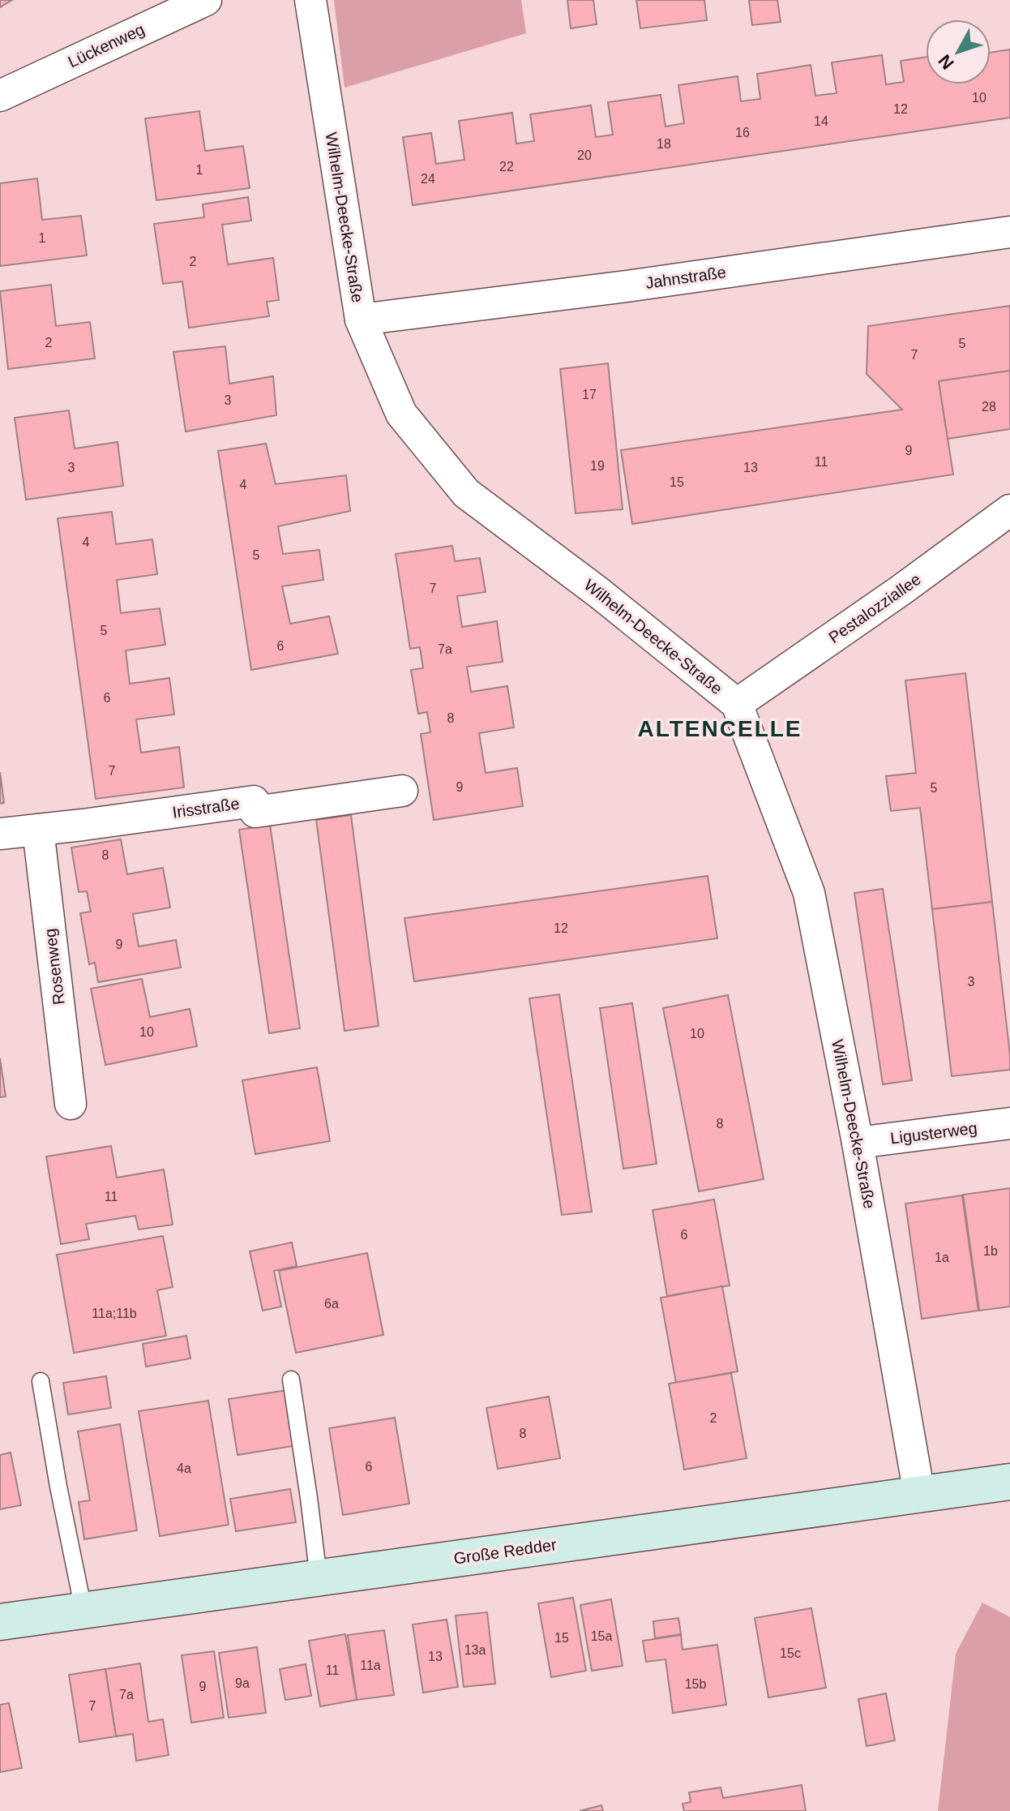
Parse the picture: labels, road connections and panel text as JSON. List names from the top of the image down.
{
  "streets": {
    "street": [
      "Lückenweg",
      "Wilhelm-Deecke-Straße",
      "Jahnstraße",
      "Pestalozziallee",
      "Irisstraße",
      "Rosenweg",
      "Ligusterweg",
      "Große Redder"
    ]
  },
  "crossings": [
    ["Wilhelm-Deecke-Straße", "Jahnstraße"],
    ["Wilhelm-Deecke-Straße", "Pestalozziallee"],
    ["Wilhelm-Deecke-Straße", "Ligusterweg"],
    ["Wilhelm-Deecke-Straße", "Große Redder"],
    ["Irisstraße", "Rosenweg"]
  ],
  "districts": ["ALTENCELLE"],
  "house_numbers": [
    "10",
    "12",
    "14",
    "16",
    "18",
    "20",
    "22",
    "1",
    "24",
    "1",
    "2",
    "2",
    "5",
    "7",
    "17",
    "3",
    "28",
    "9",
    "11",
    "19",
    "3",
    "13",
    "15",
    "4",
    "4",
    "5",
    "7",
    "5",
    "6",
    "7a",
    "6",
    "8",
    "7",
    "9",
    "5",
    "8",
    "12",
    "9",
    "3",
    "10",
    "10",
    "8",
    "11",
    "6",
    "1b",
    "1a",
    "6a",
    "11a;11b",
    "2",
    "8",
    "6",
    "4a",
    "15a",
    "15",
    "13a",
    "15c",
    "13",
    "11a",
    "11",
    "9a",
    "15b",
    "9",
    "7a",
    "7"
  ],
  "north": "bottom left"
}
